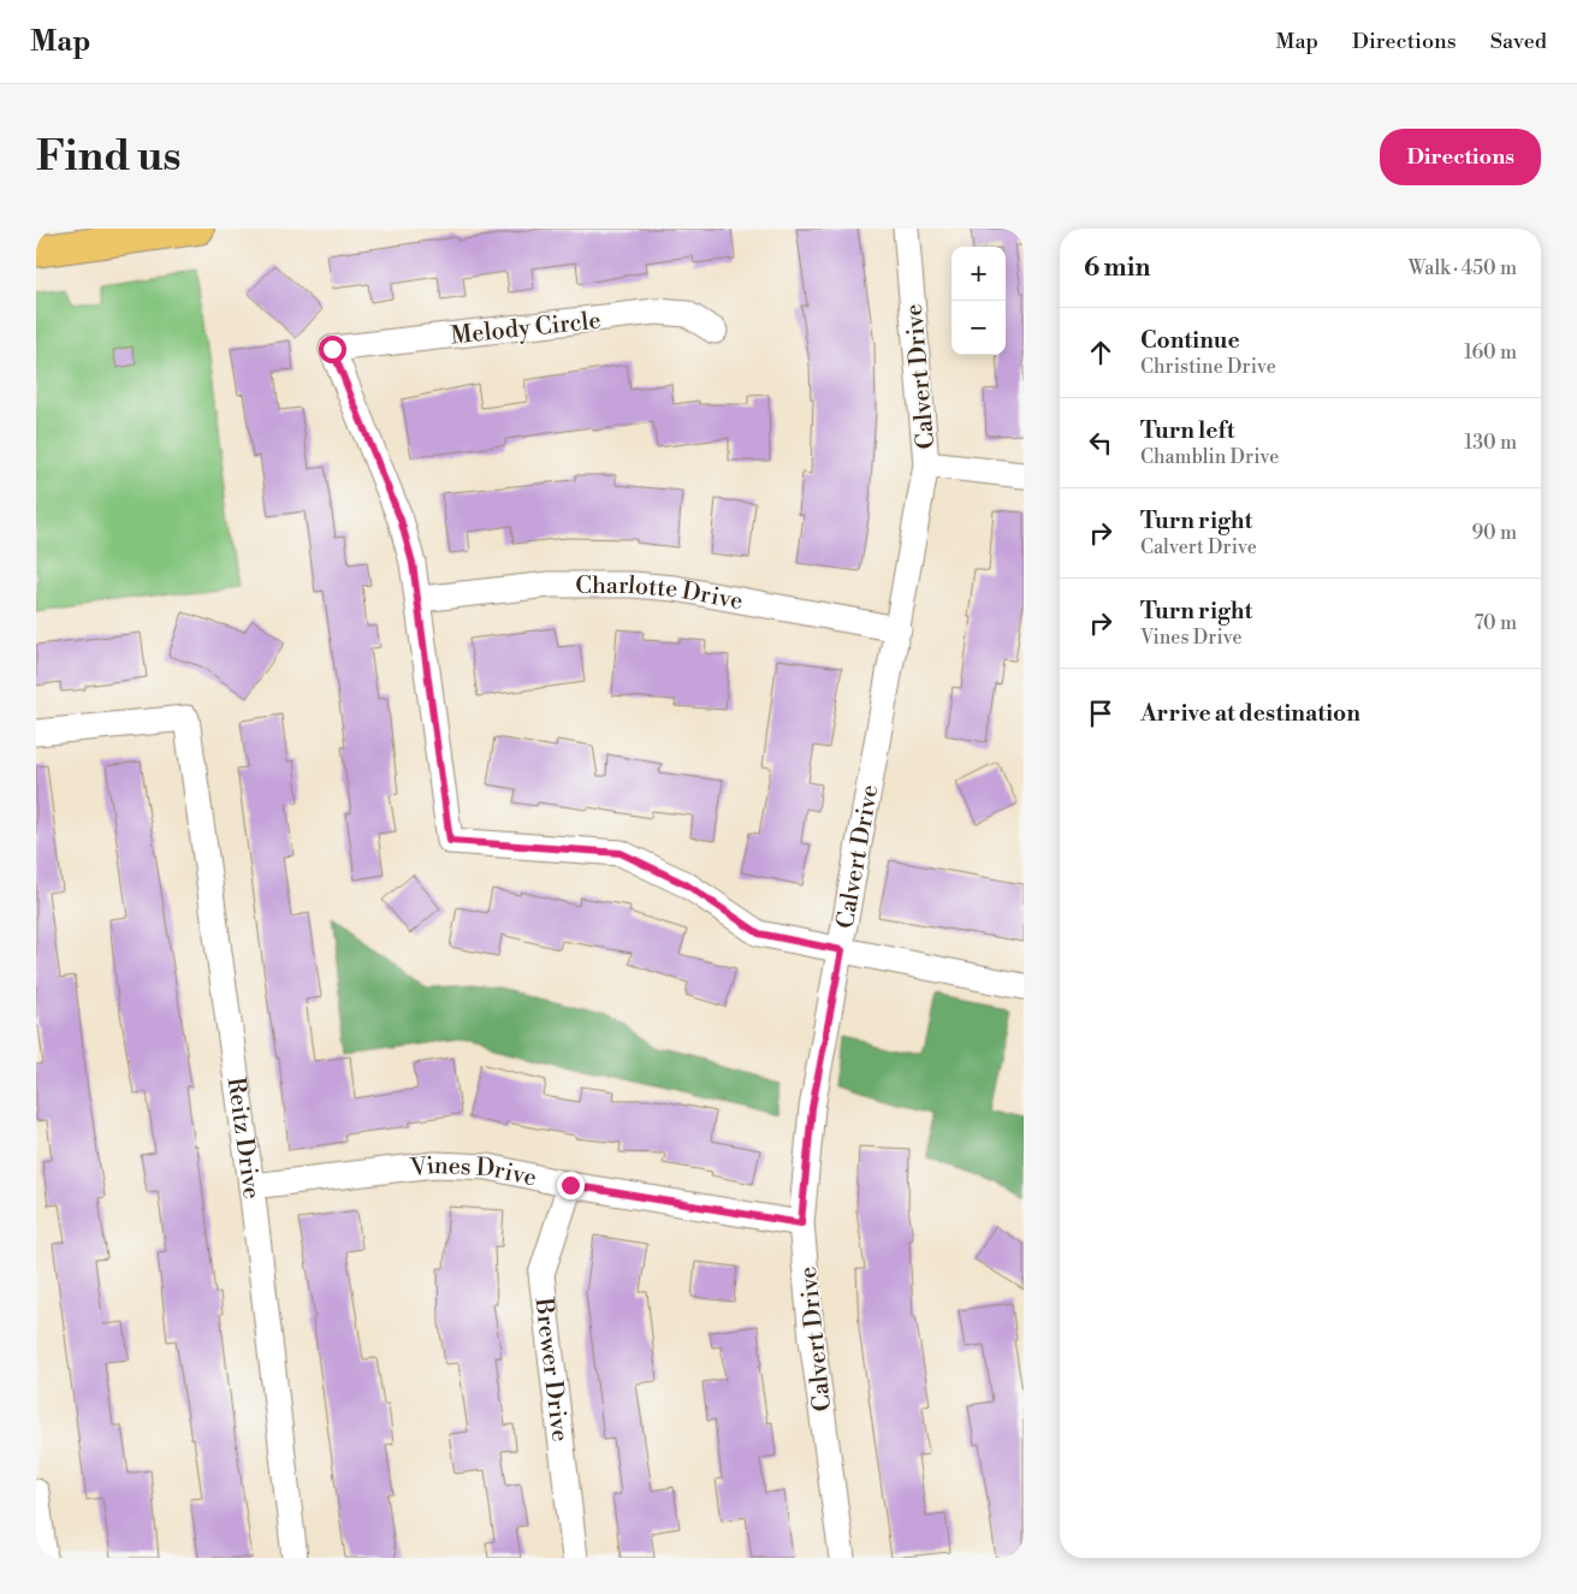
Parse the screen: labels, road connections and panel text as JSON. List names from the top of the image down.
{
  "streets": {
    "street": [
      "Melody Circle",
      "Calvert Drive",
      "Charlotte Drive",
      "Reitz Drive",
      "Vines Drive",
      "Brewer Drive"
    ]
  },
  "crossings": [
    ["Melody Circle", "Charlotte Drive"],
    ["Calvert Drive", "Charlotte Drive"],
    ["Calvert Drive", "Vines Drive"],
    ["Reitz Drive", "Vines Drive"],
    ["Vines Drive", "Brewer Drive"]
  ],
  "page": {
    "header": "Map",
    "nav": ["Map", "Directions", "Saved"],
    "buttons": "Directions",
    "title": "Find us",
    "heading": ["6 min", "Walk · 450 m"],
    "map_buttons": ["+", "−"],
    "list": [
      ["Continue", "Christine Drive", "160 m"],
      ["Turn left", "Chamblin Drive", "130 m"],
      ["Turn right", "Calvert Drive", "90 m"],
      ["Turn right", "Vines Drive", "70 m"],
      "Arrive at destination"
    ]
  }
}
